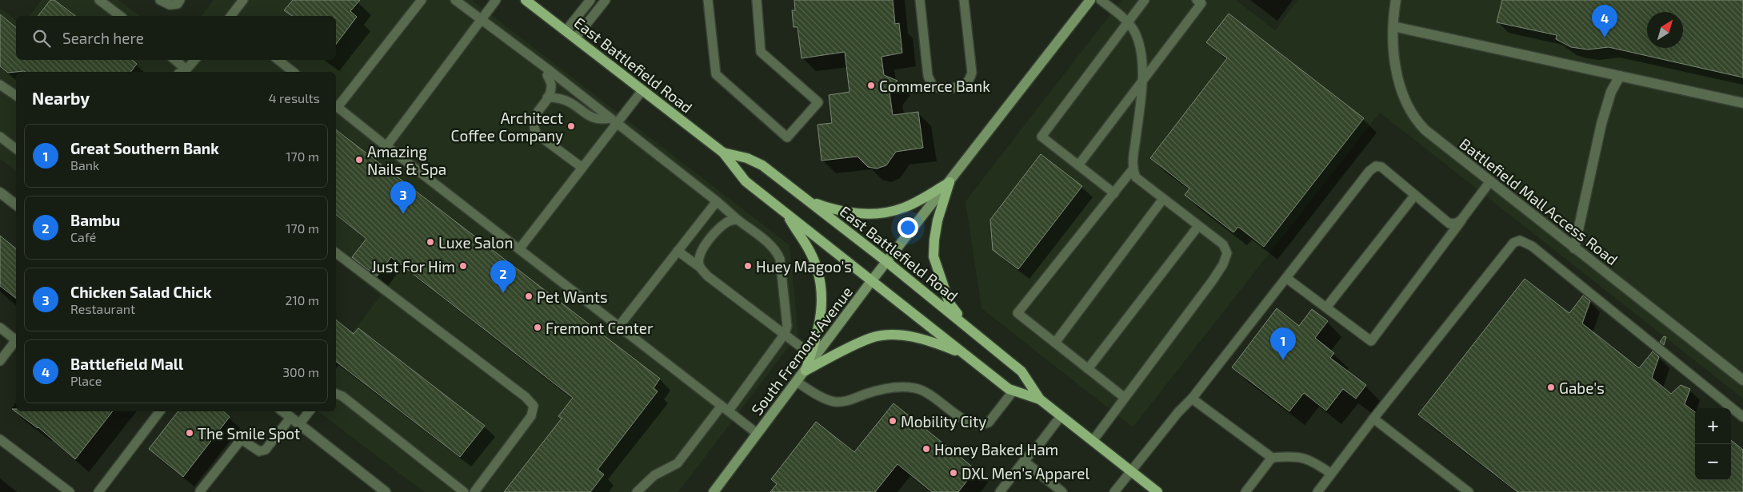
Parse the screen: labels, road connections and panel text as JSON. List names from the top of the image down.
{
  "streets": {
    "main road": ["East Battlefield Road", "South Fremont Avenue"],
    "street": ["Battlefield Mall Access Road"]
  },
  "crossings": [
    ["East Battlefield Road", "South Fremont Avenue"]
  ],
  "places": [
    "Commerce Bank",
    "Architect Coffee Company",
    "Amazing Nails & Spa",
    "Luxe Salon",
    "Just For Him",
    "Huey Magoo's",
    "Pet Wants",
    "Fremont Center",
    "Gabe's",
    "Mobility City",
    "The Smile Spot",
    "Honey Baked Ham",
    "DXL Men's Apparel"
  ],
  "north": "top right",
  "page": {
    "pins": [
      "4",
      "3",
      "2",
      "1"
    ],
    "search": "Search here",
    "heading": ["Nearby", "4 results"],
    "list": [
      {
        "mark": "1",
        "name": "Great Southern Bank",
        "note": "Bank",
        "value": "170 m"
      },
      {
        "mark": "2",
        "name": "Bambu",
        "note": "Café",
        "value": "170 m"
      },
      {
        "mark": "3",
        "name": "Chicken Salad Chick",
        "note": "Restaurant",
        "value": "210 m"
      },
      {
        "mark": "4",
        "name": "Battlefield Mall",
        "note": "Place",
        "value": "300 m"
      }
    ],
    "map_buttons": ["+", "−"]
  }
}
